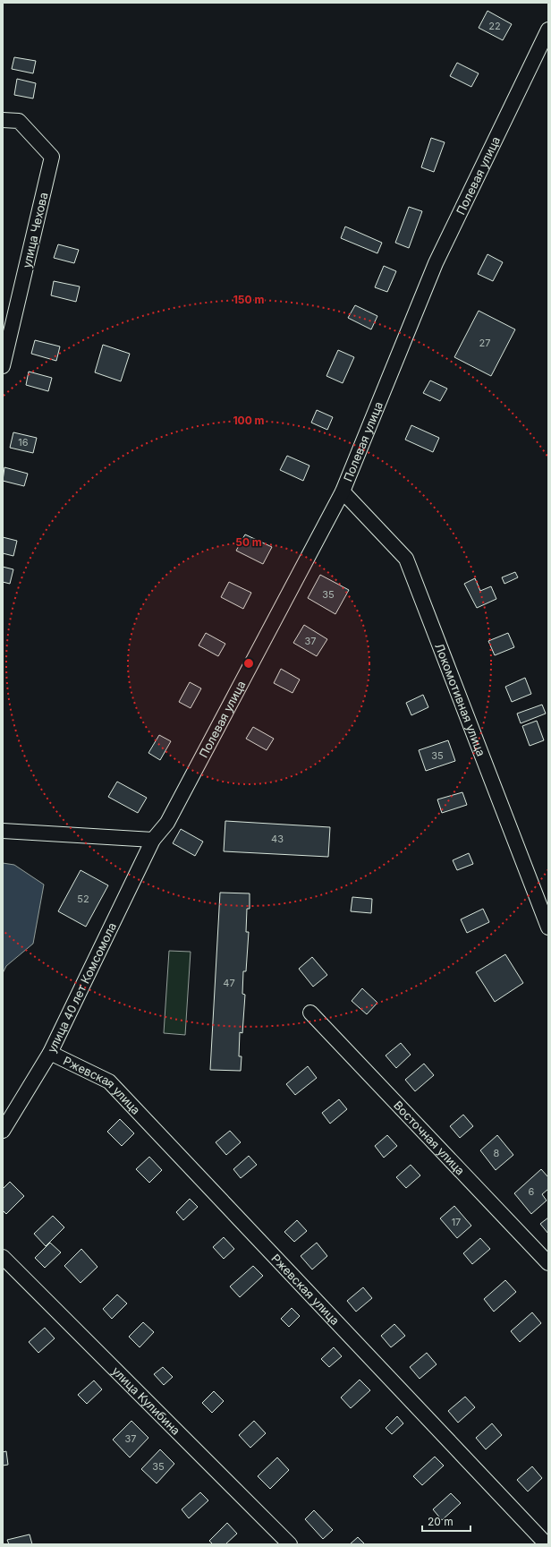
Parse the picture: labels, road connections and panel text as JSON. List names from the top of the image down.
{
  "streets": {
    "street": [
      "Полевая улица",
      "улица Чехова",
      "Локомотивная улица",
      "улица 40 лет Комсомола",
      "Ржевская улица",
      "Восточная улица",
      "улица Кулибина"
    ]
  },
  "crossings": [
    ["Полевая улица", "Локомотивная улица"],
    ["Полевая улица", "улица 40 лет Комсомола"],
    ["улица 40 лет Комсомола", "Ржевская улица"]
  ],
  "house_numbers": [
    "22",
    "27",
    "16",
    "35",
    "37",
    "35",
    "43",
    "52",
    "47",
    "8",
    "6",
    "17",
    "37",
    "35"
  ],
  "scale_bar": "20 m",
  "rings": ["150 m", "100 m", "50 m"]
}
